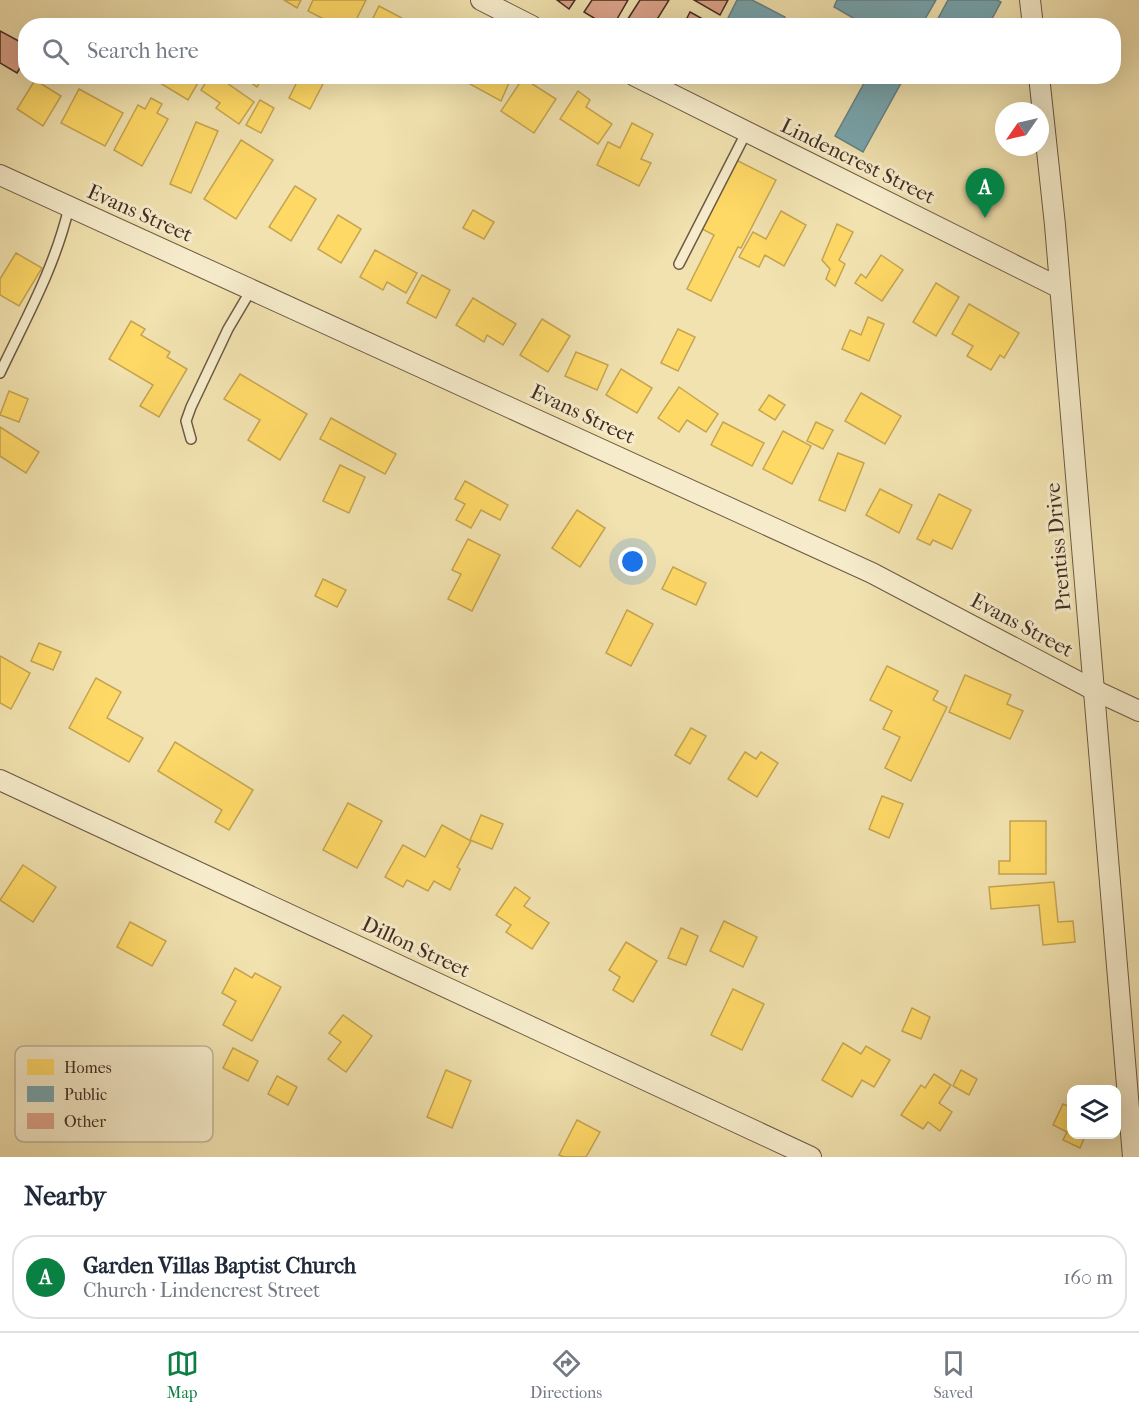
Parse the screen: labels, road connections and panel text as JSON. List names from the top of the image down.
{
  "streets": {
    "street": [
      "Lindencrest Street",
      "Evans Street",
      "Prentiss Drive",
      "Dillon Street"
    ]
  },
  "crossings": [
    ["Lindencrest Street", "Prentiss Drive"],
    ["Evans Street", "Prentiss Drive"]
  ],
  "legend": ["Homes", "Public", "Other"],
  "north": "bottom left",
  "page": {
    "search": "Search here",
    "pins": "A",
    "heading": "Nearby",
    "list": [
      {
        "mark": "A",
        "name": "Garden Villas Baptist Church",
        "note": "Church · Lindencrest Street",
        "value": "160 m"
      }
    ],
    "nav": ["Map", "Directions", "Saved"]
  }
}
